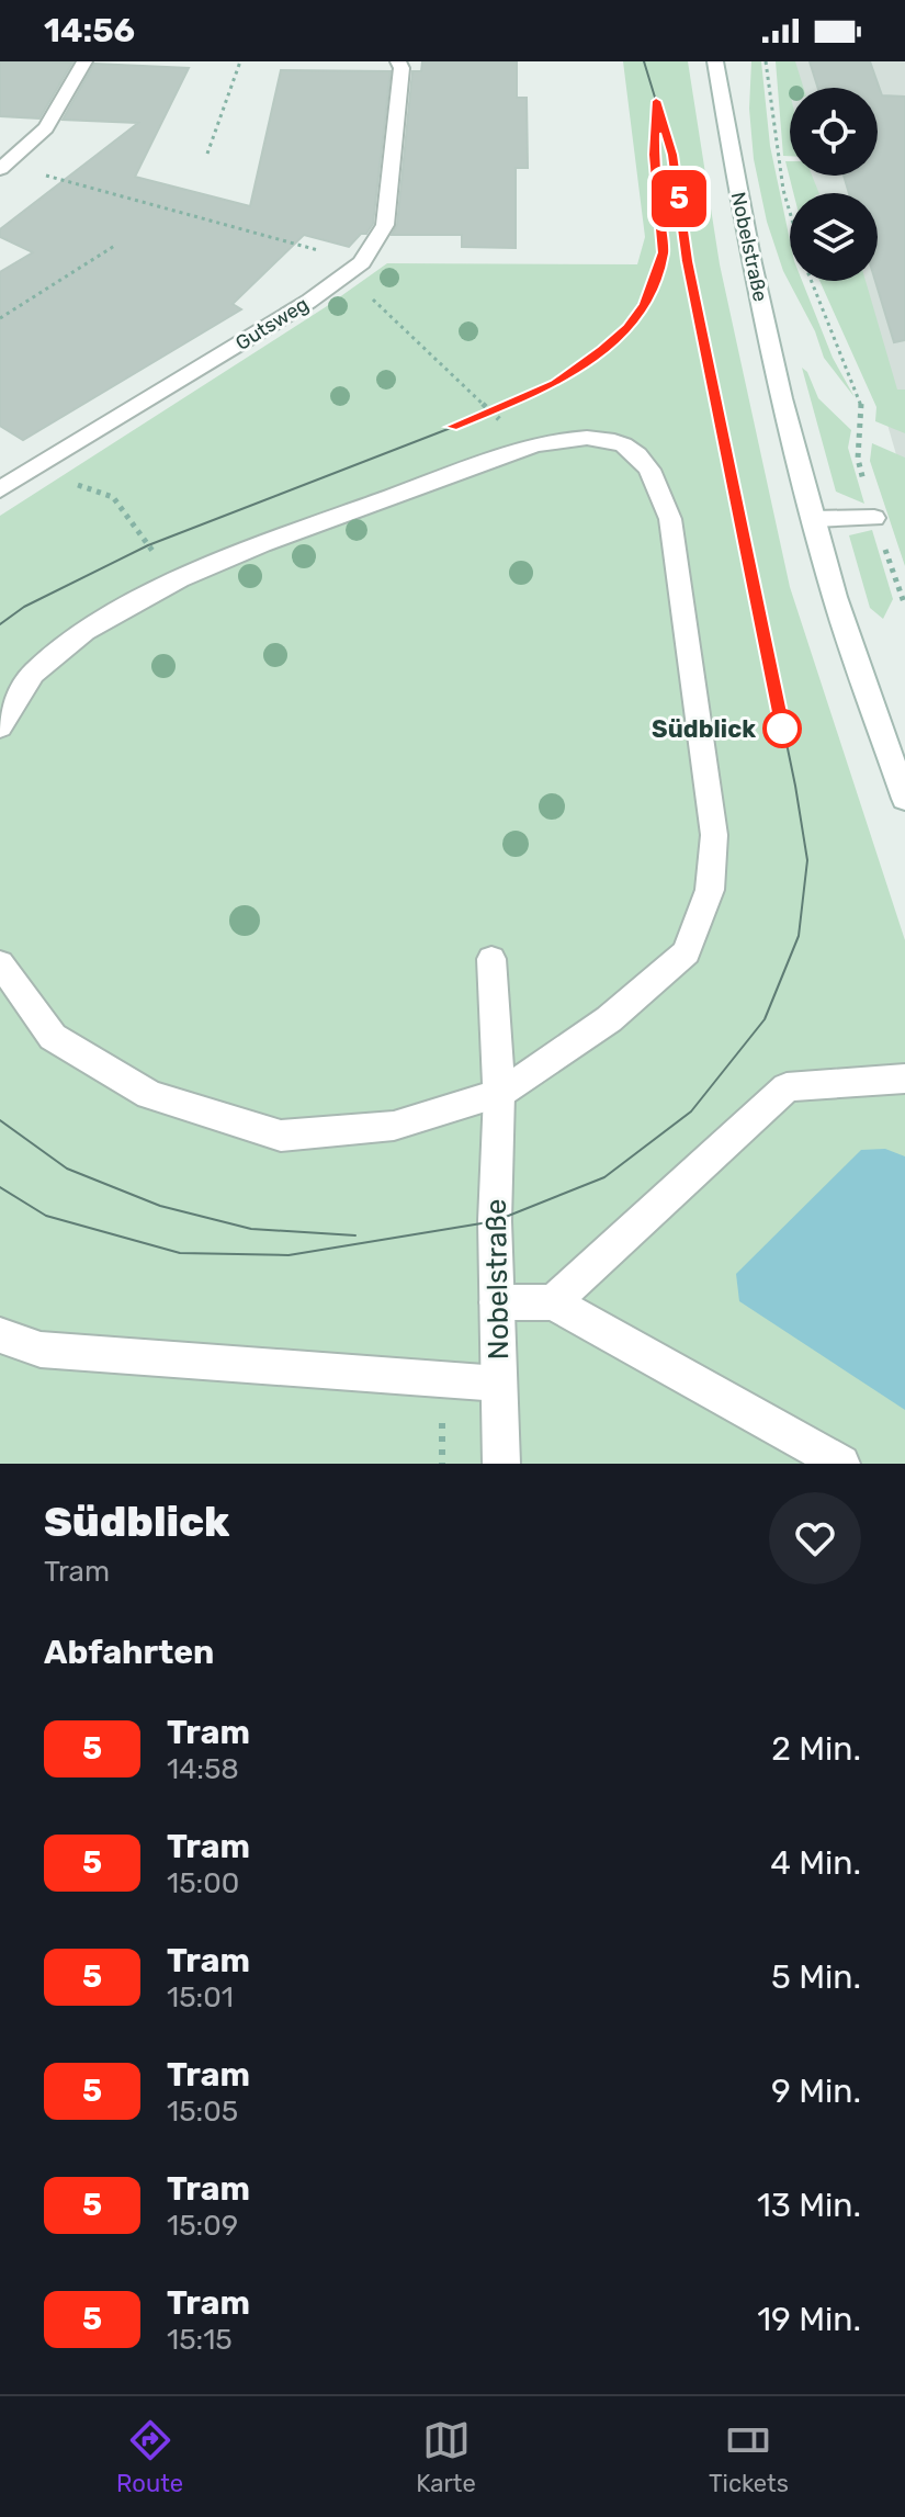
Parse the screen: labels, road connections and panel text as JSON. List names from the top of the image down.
{
  "streets": {
    "street": ["Nobelstraße", "Gutsweg"]
  },
  "places": ["Südblick"],
  "lines": ["tram line 5"],
  "page": {
    "status": "14:56",
    "on_map": "5",
    "heading": [
      ["Südblick", "Tram"],
      "Abfahrten"
    ],
    "list": [
      {
        "mark": "5",
        "name": "Tram",
        "note": "14:58",
        "value": "2 Min."
      },
      {
        "mark": "5",
        "name": "Tram",
        "note": "15:00",
        "value": "4 Min."
      },
      {
        "mark": "5",
        "name": "Tram",
        "note": "15:01",
        "value": "5 Min."
      },
      {
        "mark": "5",
        "name": "Tram",
        "note": "15:05",
        "value": "9 Min."
      },
      {
        "mark": "5",
        "name": "Tram",
        "note": "15:09",
        "value": "13 Min."
      },
      {
        "mark": "5",
        "name": "Tram",
        "note": "15:15",
        "value": "19 Min."
      }
    ],
    "tabs": ["Route", "Karte", "Tickets"]
  }
}
